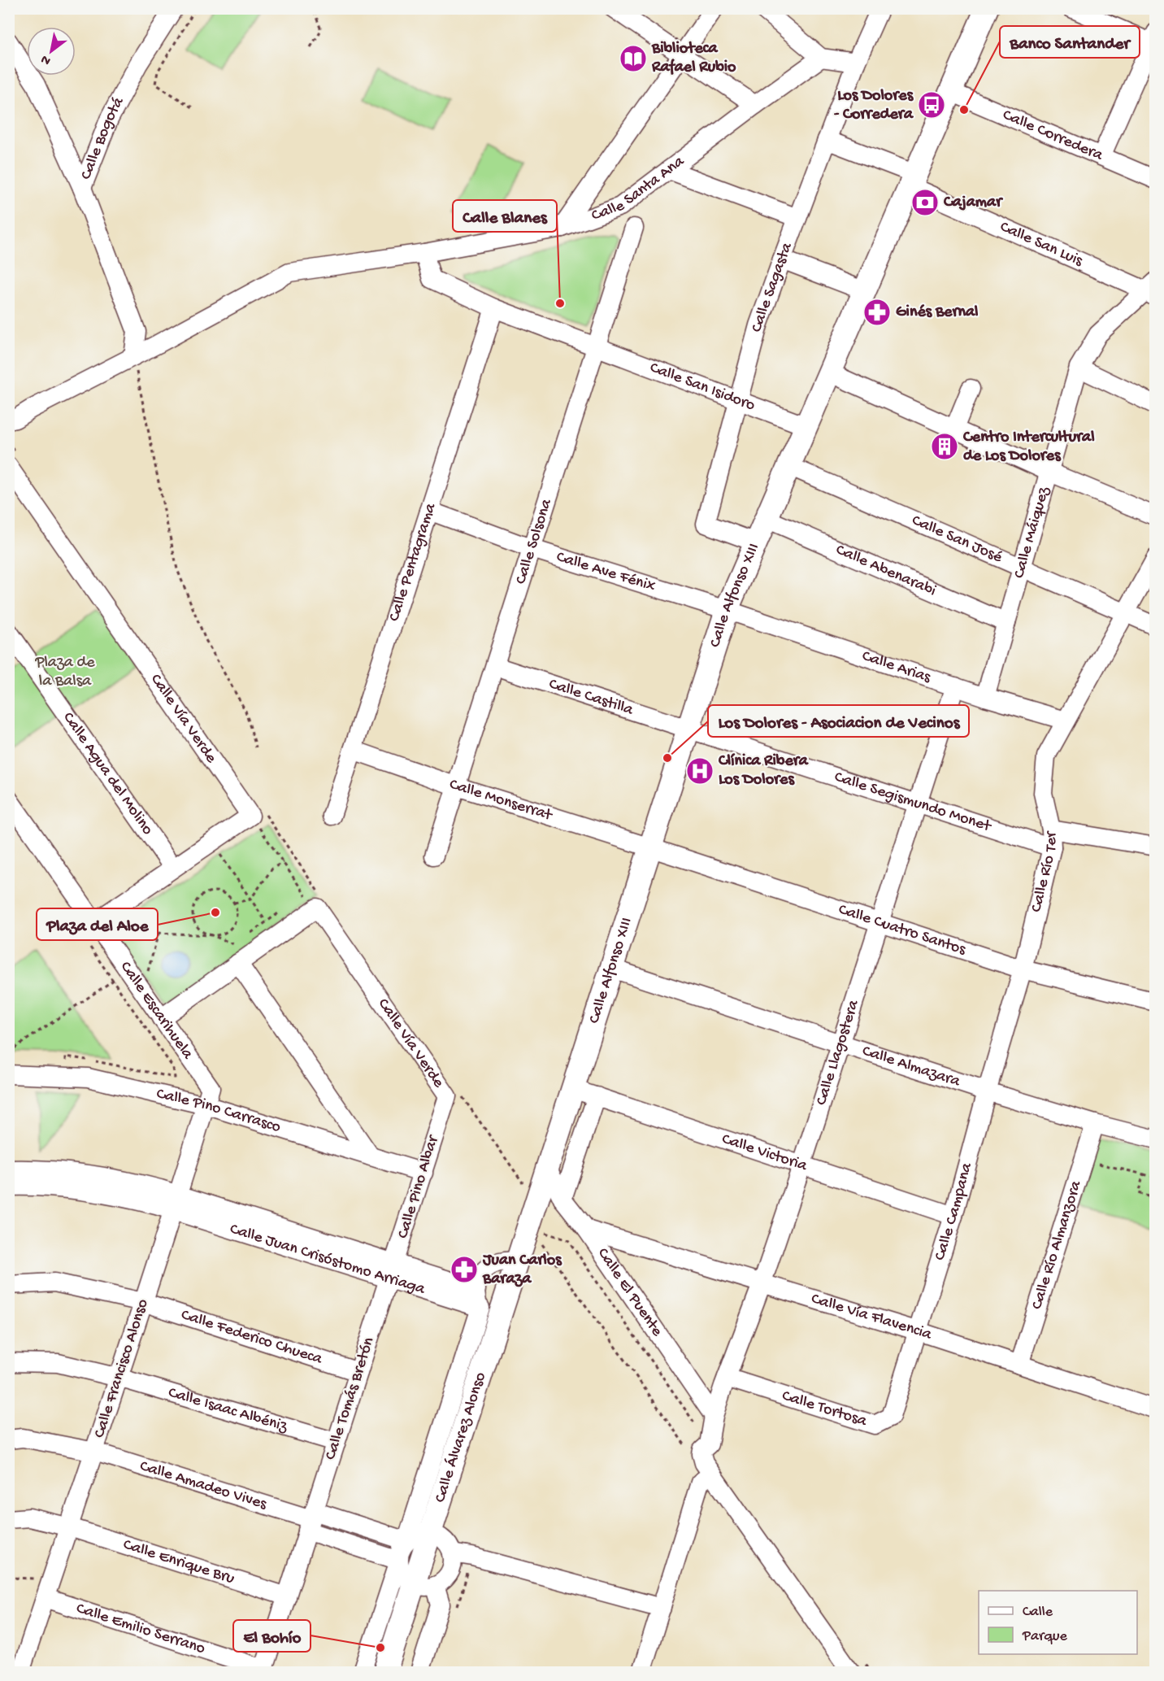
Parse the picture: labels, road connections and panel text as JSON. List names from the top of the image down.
{
  "streets": {
    "main road": ["Calle Alfonso XIII", "Calle Álvarez Alonso"],
    "street": [
      "Calle Corredera",
      "Calle Bogotá",
      "Calle Santa Ana",
      "Calle San Luis",
      "Calle Sagasta",
      "Calle San Isidoro",
      "Calle Máiquez",
      "Calle San José",
      "Calle Solsona",
      "Calle Pentagrama",
      "Calle Abenarabi",
      "Calle Ave Fénix",
      "Calle Arias",
      "Calle Castilla",
      "Calle Vía Verde",
      "Calle Agua del Molino",
      "Calle Monserrat",
      "Calle Segismundo Monet",
      "Calle Río Ter",
      "Calle Cuatro Santos",
      "Calle Escarihuela",
      "Calle Llagostera",
      "Calle Almazara",
      "Calle Pino Carrasco",
      "Calle Victoria",
      "Calle Pino Albar",
      "Calle Campana",
      "Calle Río Almanzora",
      "Calle Juan Crisóstomo Arriaga",
      "Calle El Puente",
      "Calle Vía Flavencia",
      "Calle Federico Chueca",
      "Calle Francisco Alonso",
      "Calle Tomás Bretón",
      "Calle Tortosa",
      "Calle Isaac Albéniz",
      "Calle Amadeo Vives",
      "Calle Enrique Bru",
      "Calle Emilio Serrano"
    ]
  },
  "crossings": [
    ["Calle Corredera", "Calle Alfonso XIII"],
    ["Calle Santa Ana", "Calle San Isidoro"],
    ["Calle San Luis", "Calle Sagasta"],
    ["Calle San Luis", "Calle Máiquez"],
    ["Calle San Luis", "Calle Alfonso XIII"],
    ["Calle Sagasta", "Calle San Isidoro"],
    ["Calle Sagasta", "Calle Alfonso XIII"],
    ["Calle San Isidoro", "Calle Solsona"],
    ["Calle San Isidoro", "Calle Pentagrama"],
    ["Calle San Isidoro", "Calle Alfonso XIII"],
    ["Calle Máiquez", "Calle San José"],
    ["Calle Máiquez", "Calle Abenarabi"],
    ["Calle Máiquez", "Calle Arias"],
    ["Calle San José", "Calle Alfonso XIII"],
    ["Calle San José", "Calle Río Ter"],
    ["Calle Solsona", "Calle Ave Fénix"],
    ["Calle Solsona", "Calle Castilla"],
    ["Calle Solsona", "Calle Monserrat"],
    ["Calle Pentagrama", "Calle Ave Fénix"],
    ["Calle Pentagrama", "Calle Monserrat"],
    ["Calle Abenarabi", "Calle Alfonso XIII"],
    ["Calle Ave Fénix", "Calle Alfonso XIII"],
    ["Calle Ave Fénix", "Calle Arias"],
    ["Calle Alfonso XIII", "Calle Arias"],
    ["Calle Alfonso XIII", "Calle Castilla"],
    ["Calle Alfonso XIII", "Calle Monserrat"],
    ["Calle Alfonso XIII", "Calle Segismundo Monet"],
    ["Calle Alfonso XIII", "Calle Cuatro Santos"],
    ["Calle Alfonso XIII", "Calle Almazara"],
    ["Calle Alfonso XIII", "Calle Victoria"],
    ["Calle Alfonso XIII", "Calle El Puente"],
    ["Calle Alfonso XIII", "Calle Álvarez Alonso"],
    ["Calle Arias", "Calle Río Ter"],
    ["Calle Arias", "Calle Llagostera"],
    ["Calle Castilla", "Calle Segismundo Monet"],
    ["Calle Vía Verde", "Calle Agua del Molino"],
    ["Calle Vía Verde", "Calle Escarihuela"],
    ["Calle Vía Verde", "Calle Pino Albar"],
    ["Calle Monserrat", "Calle Cuatro Santos"],
    ["Calle Segismundo Monet", "Calle Río Ter"],
    ["Calle Segismundo Monet", "Calle Llagostera"],
    ["Calle Río Ter", "Calle Cuatro Santos"],
    ["Calle Río Ter", "Calle Almazara"],
    ["Calle Río Ter", "Calle Campana"],
    ["Calle Cuatro Santos", "Calle Llagostera"],
    ["Calle Escarihuela", "Calle Pino Carrasco"],
    ["Calle Escarihuela", "Calle Francisco Alonso"],
    ["Calle Llagostera", "Calle Almazara"],
    ["Calle Llagostera", "Calle Victoria"],
    ["Calle Llagostera", "Calle El Puente"],
    ["Calle Llagostera", "Calle Vía Flavencia"],
    ["Calle Llagostera", "Calle Tortosa"],
    ["Calle Almazara", "Calle Campana"],
    ["Calle Almazara", "Calle Río Almanzora"],
    ["Calle Pino Carrasco", "Calle Pino Albar"],
    ["Calle Pino Carrasco", "Calle Francisco Alonso"],
    ["Calle Victoria", "Calle Campana"],
    ["Calle Pino Albar", "Calle Juan Crisóstomo Arriaga"],
    ["Calle Pino Albar", "Calle Tomás Bretón"],
    ["Calle Campana", "Calle Vía Flavencia"],
    ["Calle Campana", "Calle Tortosa"],
    ["Calle Río Almanzora", "Calle Vía Flavencia"],
    ["Calle Juan Crisóstomo Arriaga", "Calle Francisco Alonso"],
    ["Calle Juan Crisóstomo Arriaga", "Calle Tomás Bretón"],
    ["Calle Juan Crisóstomo Arriaga", "Calle Álvarez Alonso"],
    ["Calle El Puente", "Calle Vía Flavencia"],
    ["Calle Vía Flavencia", "Calle Tortosa"],
    ["Calle Federico Chueca", "Calle Francisco Alonso"],
    ["Calle Federico Chueca", "Calle Tomás Bretón"],
    ["Calle Francisco Alonso", "Calle Isaac Albéniz"],
    ["Calle Francisco Alonso", "Calle Amadeo Vives"],
    ["Calle Francisco Alonso", "Calle Enrique Bru"],
    ["Calle Francisco Alonso", "Calle Emilio Serrano"],
    ["Calle Tomás Bretón", "Calle Isaac Albéniz"],
    ["Calle Tomás Bretón", "Calle Amadeo Vives"],
    ["Calle Tomás Bretón", "Calle Enrique Bru"],
    ["Calle Tomás Bretón", "Calle Emilio Serrano"]
  ],
  "parks": ["Plaza de la Balsa"],
  "places": {
    "library": ["Biblioteca Rafael Rubio"],
    "bus stop": ["Los Dolores - Corredera"],
    "other": [
      "Banco Santander",
      "Calle Blanes",
      "Los Dolores - Asociacion de Vecinos",
      "Plaza del Aloe",
      "El Bohío"
    ],
    "bank": ["Cajamar"],
    "pharmacy": ["Ginés Bernal", "Juan Carlos Baraza"],
    "building": ["Centro Intercultural de Los Dolores"],
    "hospital": ["Clínica Ribera Los Dolores"]
  },
  "legend": ["Calle", "Parque"],
  "north": "bottom left"
}
